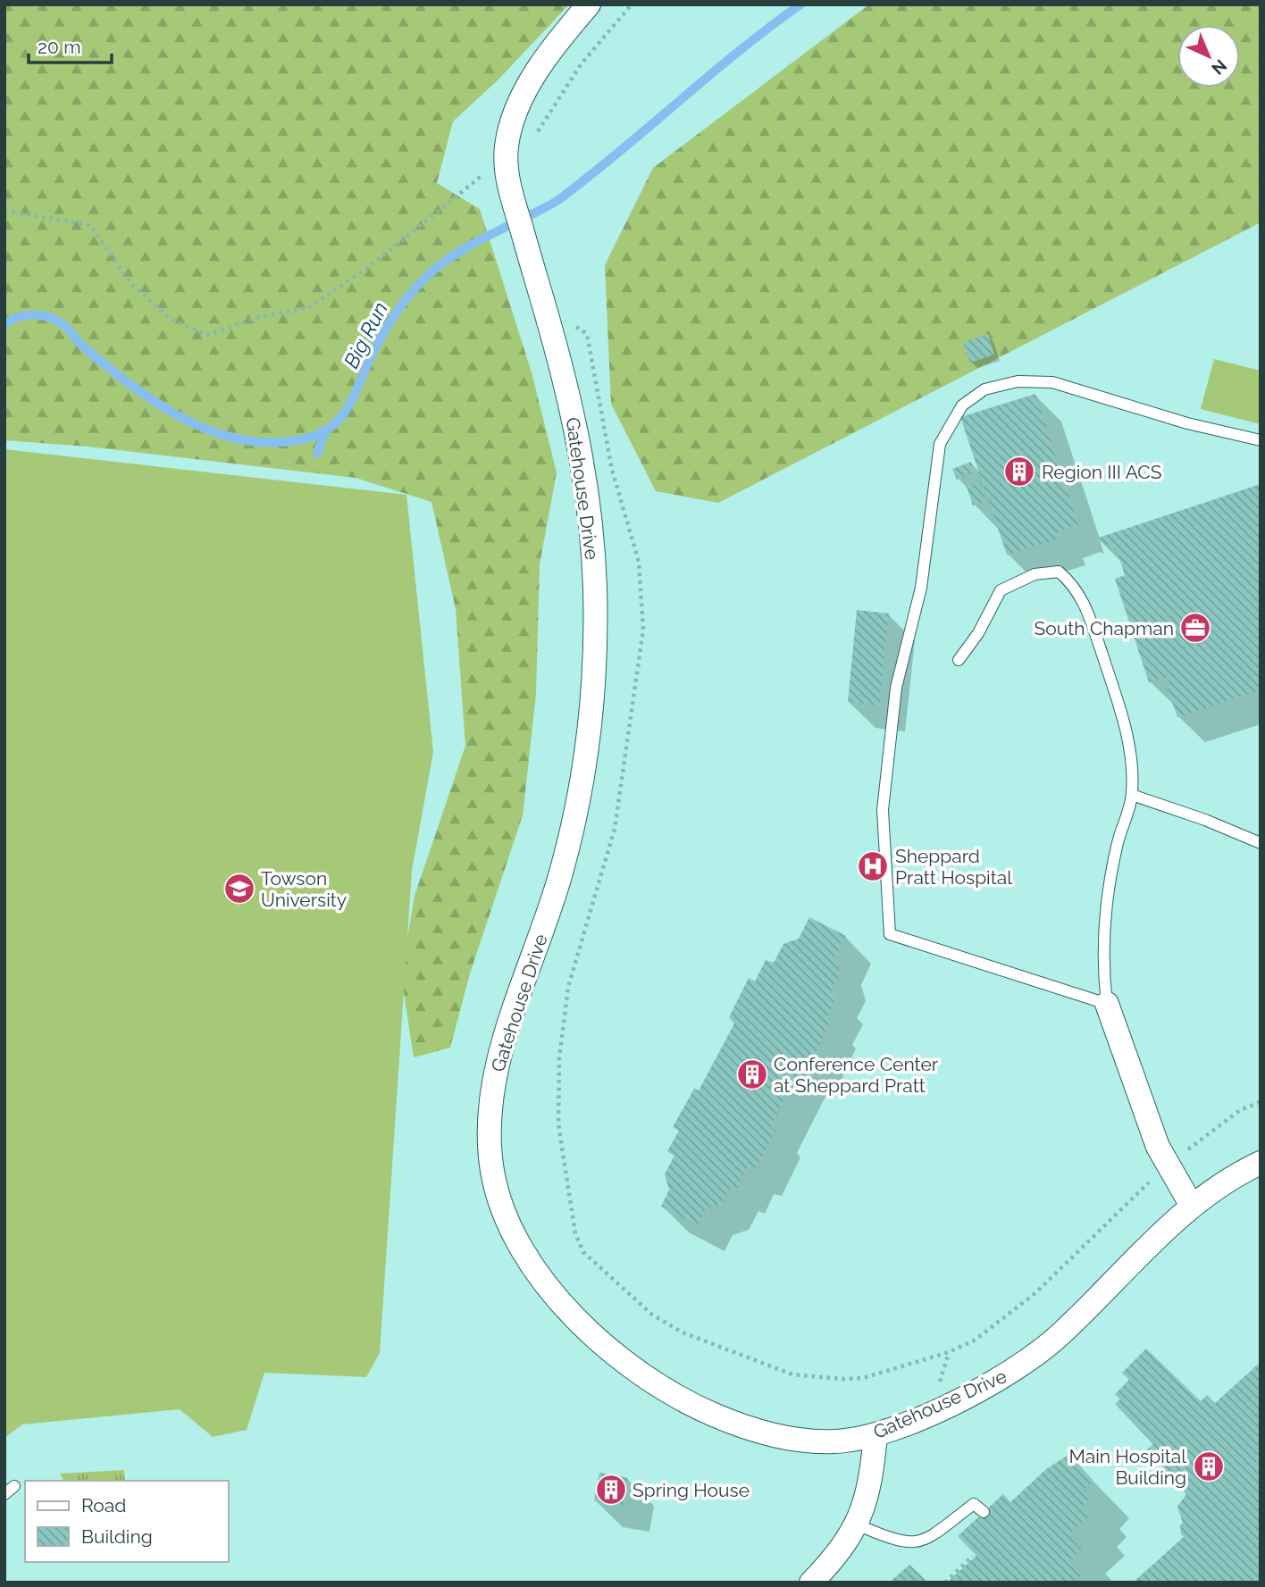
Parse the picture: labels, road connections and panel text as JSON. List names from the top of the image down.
{
  "streets": {
    "street": ["Gatehouse Drive"]
  },
  "water": ["Big Run"],
  "places": {
    "building": [
      "Region III ACS",
      "Conference Center at Sheppard Pratt",
      "Main Hospital Building",
      "Spring House"
    ],
    "office": ["South Chapman"],
    "hospital": ["Sheppard Pratt Hospital"],
    "school or university": ["Towson University"]
  },
  "legend": ["Road", "Building"],
  "scale_bar": "20 m",
  "north": "bottom right"
}
